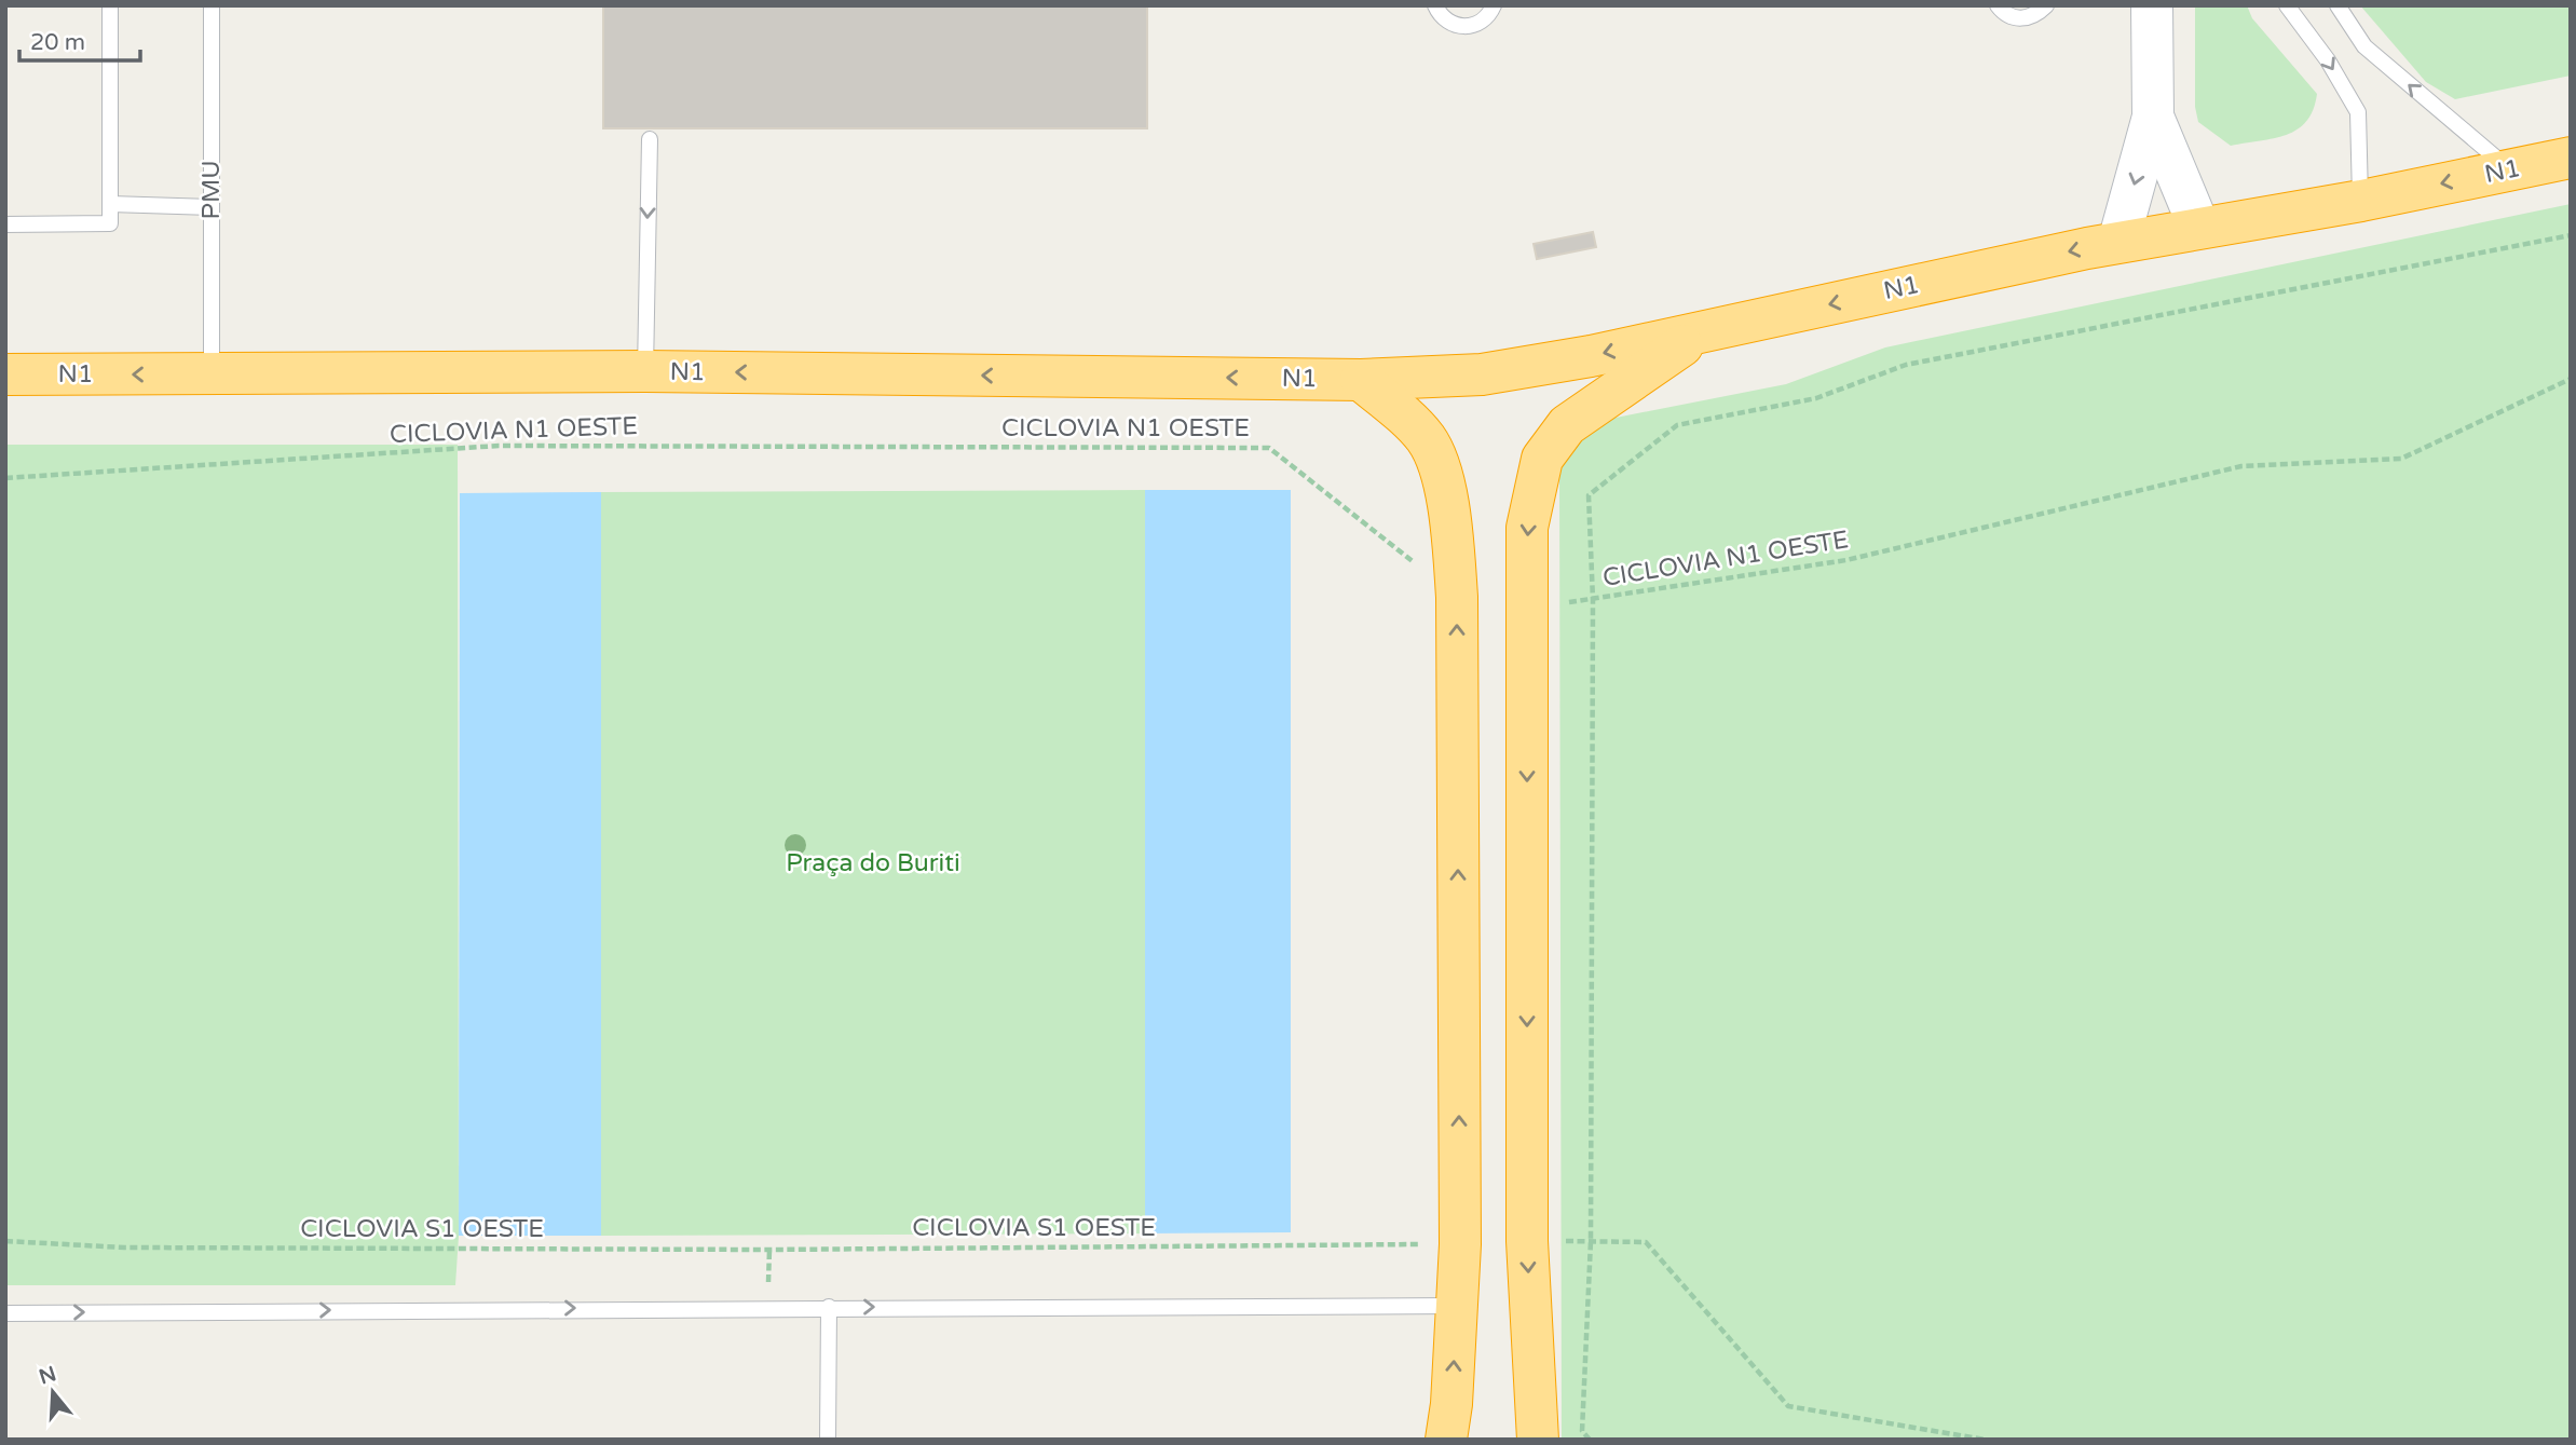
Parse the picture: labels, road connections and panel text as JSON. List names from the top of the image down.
{
  "streets": {
    "highway": ["N1"],
    "lane": ["PMU"],
    "path": ["CICLOVIA N1 OESTE", "CICLOVIA S1 OESTE"]
  },
  "crossings": [
    ["N1", "PMU"]
  ],
  "one_way": ["N1"],
  "parks": ["Praça do Buriti"],
  "scale_bar": "20 m",
  "north": "top"
}
